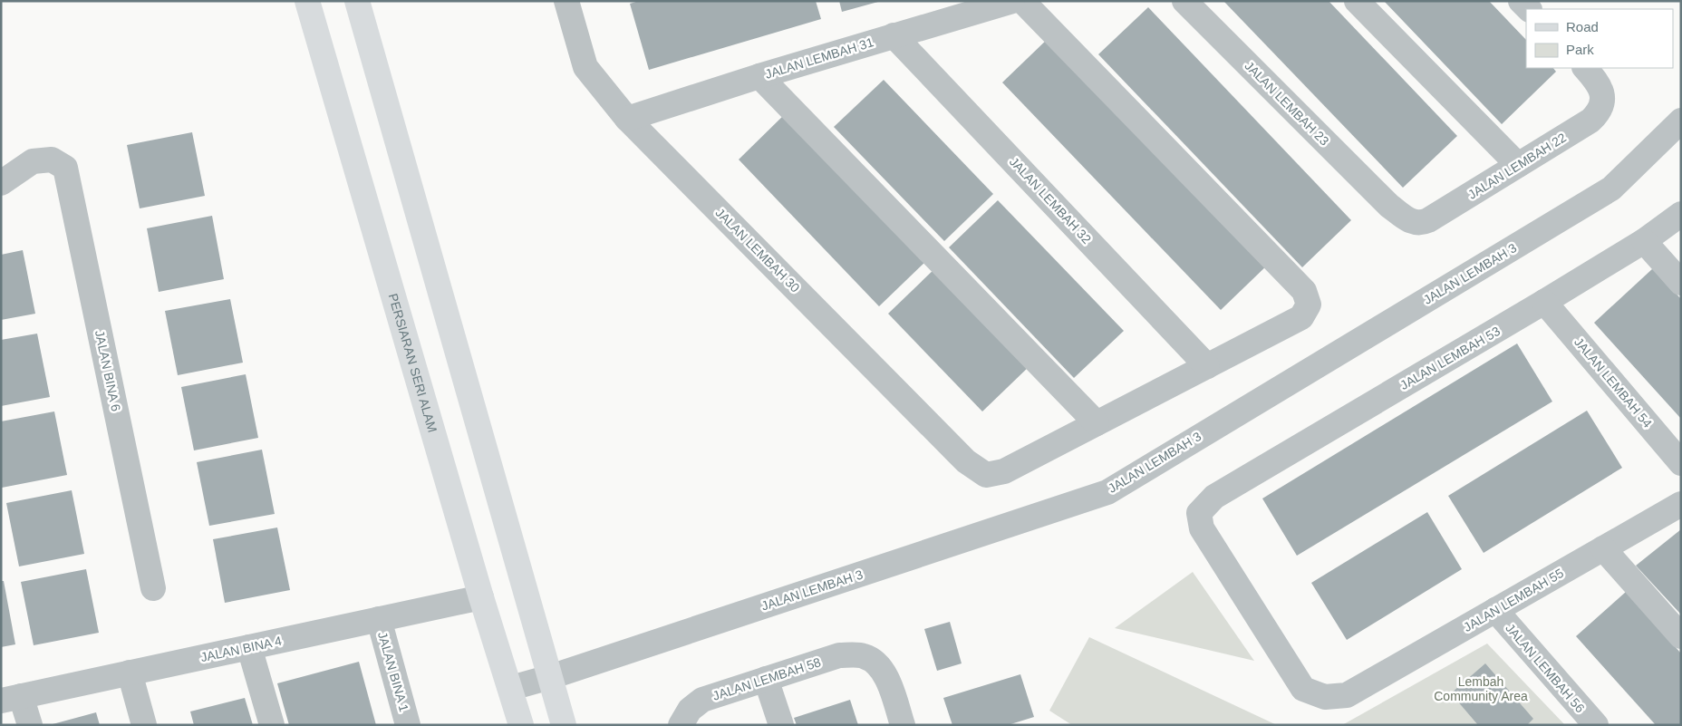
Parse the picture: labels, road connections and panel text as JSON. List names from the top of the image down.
{
  "streets": {
    "main road": ["PERSIARAN SERI ALAM"],
    "street": [
      "JALAN LEMBAH 31",
      "JALAN LEMBAH 23",
      "JALAN LEMBAH 22",
      "JALAN LEMBAH 32",
      "JALAN LEMBAH 30",
      "JALAN LEMBAH 3",
      "JALAN LEMBAH 53",
      "JALAN BINA 6",
      "JALAN LEMBAH 54",
      "JALAN LEMBAH 55",
      "JALAN BINA 4",
      "JALAN LEMBAH 56",
      "JALAN BINA 1",
      "JALAN LEMBAH 58"
    ]
  },
  "crossings": [
    ["JALAN LEMBAH 31", "JALAN LEMBAH 32"],
    ["JALAN LEMBAH 31", "JALAN LEMBAH 30"],
    ["JALAN LEMBAH 23", "JALAN LEMBAH 22"],
    ["JALAN LEMBAH 3", "PERSIARAN SERI ALAM"],
    ["JALAN LEMBAH 53", "JALAN LEMBAH 54"],
    ["JALAN LEMBAH 53", "JALAN LEMBAH 55"],
    ["PERSIARAN SERI ALAM", "JALAN BINA 4"],
    ["JALAN LEMBAH 55", "JALAN LEMBAH 56"],
    ["JALAN BINA 4", "JALAN BINA 1"]
  ],
  "parks": ["Lembah Community Area"],
  "legend": ["Road", "Park"]
}
